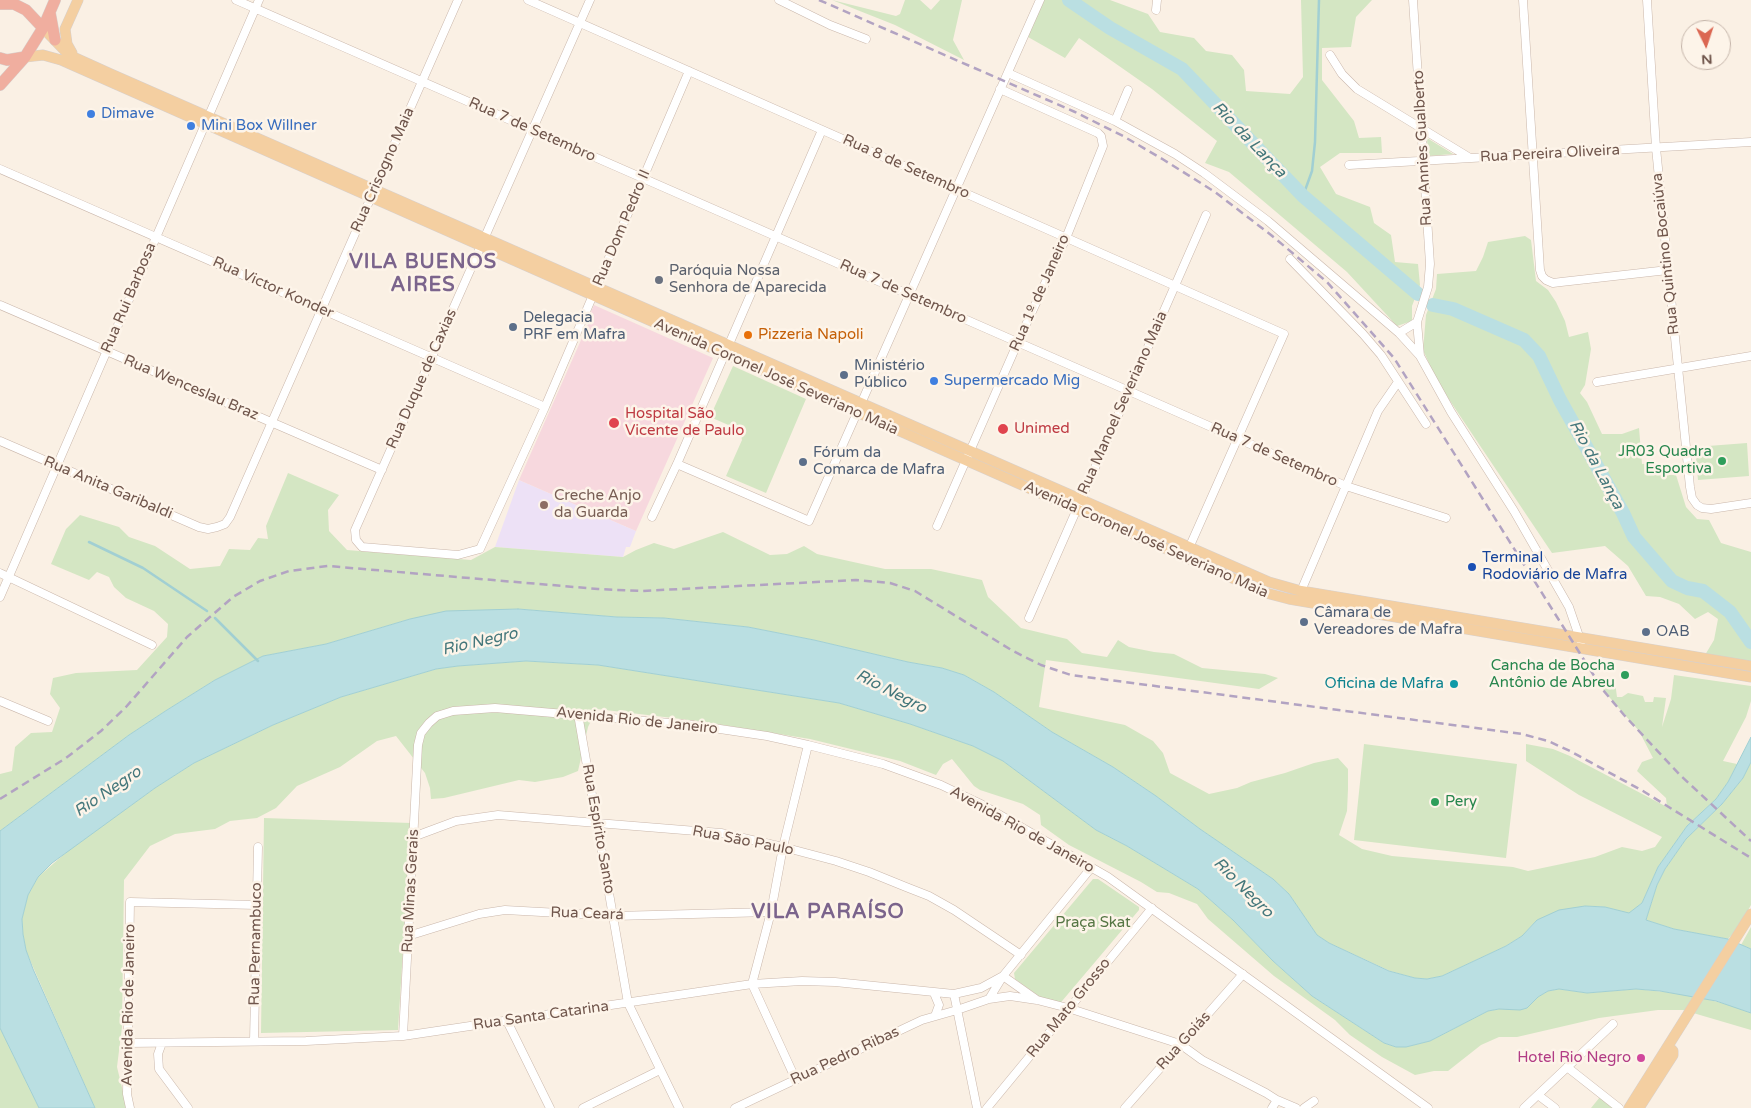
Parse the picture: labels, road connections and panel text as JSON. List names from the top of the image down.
{
  "streets": {
    "main road": ["Avenida Coronel José Severiano Maia"],
    "street": [
      "Rua 7 de Setembro",
      "Rua Annies Gualberto",
      "Rua Pereira Oliveira",
      "Rua 8 de Setembro",
      "Rua Crisogno Maia",
      "Rua Dom Pedro II",
      "Rua Quintino Bocaiúva",
      "Rua Victor Konder",
      "Rua 1º de Janeiro",
      "Rua Rui Barbosa",
      "Rua Duque de Caxias",
      "Rua Wenceslau Braz",
      "Rua Manoel Severiano Maia",
      "Rua Anita Garibaldi",
      "Avenida Rio de Janeiro",
      "Rua Espírito Santo",
      "Rua São Paulo",
      "Rua Minas Gerais",
      "Rua Ceará",
      "Rua Pernambuco",
      "Rua Mato Grosso",
      "Rua Santa Catarina",
      "Rua Goiás",
      "Rua Pedro Ribas"
    ]
  },
  "crossings": [
    ["Rua 7 de Setembro", "Rua 8 de Setembro"],
    ["Rua 7 de Setembro", "Rua Crisogno Maia"],
    ["Rua 7 de Setembro", "Rua Dom Pedro II"],
    ["Rua 7 de Setembro", "Rua 1º de Janeiro"],
    ["Rua 7 de Setembro", "Rua Rui Barbosa"],
    ["Rua 7 de Setembro", "Rua Duque de Caxias"],
    ["Rua 7 de Setembro", "Rua Manoel Severiano Maia"],
    ["Rua Annies Gualberto", "Rua Pereira Oliveira"],
    ["Rua Pereira Oliveira", "Rua Quintino Bocaiúva"],
    ["Rua 8 de Setembro", "Rua Dom Pedro II"],
    ["Rua 8 de Setembro", "Rua 1º de Janeiro"],
    ["Rua 8 de Setembro", "Rua Duque de Caxias"],
    ["Rua 8 de Setembro", "Rua Manoel Severiano Maia"],
    ["Rua Crisogno Maia", "Rua Victor Konder"],
    ["Rua Crisogno Maia", "Avenida Coronel José Severiano Maia"],
    ["Rua Crisogno Maia", "Rua Wenceslau Braz"],
    ["Rua Crisogno Maia", "Rua Anita Garibaldi"],
    ["Rua Dom Pedro II", "Rua Victor Konder"],
    ["Rua Dom Pedro II", "Avenida Coronel José Severiano Maia"],
    ["Rua Dom Pedro II", "Rua Duque de Caxias"],
    ["Rua Victor Konder", "Rua Rui Barbosa"],
    ["Rua Victor Konder", "Rua Duque de Caxias"],
    ["Rua 1º de Janeiro", "Avenida Coronel José Severiano Maia"],
    ["Rua Rui Barbosa", "Avenida Coronel José Severiano Maia"],
    ["Rua Rui Barbosa", "Rua Wenceslau Braz"],
    ["Rua Rui Barbosa", "Rua Anita Garibaldi"],
    ["Avenida Coronel José Severiano Maia", "Rua Duque de Caxias"],
    ["Avenida Coronel José Severiano Maia", "Rua Manoel Severiano Maia"],
    ["Rua Duque de Caxias", "Rua Wenceslau Braz"],
    ["Avenida Rio de Janeiro", "Rua Espírito Santo"],
    ["Avenida Rio de Janeiro", "Rua Minas Gerais"],
    ["Avenida Rio de Janeiro", "Rua Pernambuco"],
    ["Avenida Rio de Janeiro", "Rua Mato Grosso"],
    ["Avenida Rio de Janeiro", "Rua Santa Catarina"],
    ["Avenida Rio de Janeiro", "Rua Goiás"],
    ["Rua Espírito Santo", "Rua São Paulo"],
    ["Rua Espírito Santo", "Rua Ceará"],
    ["Rua Espírito Santo", "Rua Santa Catarina"],
    ["Rua São Paulo", "Rua Minas Gerais"],
    ["Rua Minas Gerais", "Rua Ceará"],
    ["Rua Minas Gerais", "Rua Santa Catarina"],
    ["Rua Pernambuco", "Rua Santa Catarina"]
  ],
  "districts": ["VILA BUENOS AIRES", "VILA PARAÍSO"],
  "water": ["Rio da Lança", "Rio Negro"],
  "parks": ["Praça Skat"],
  "places": [
    "Dimave",
    "Mini Box Willner",
    "Paróquia Nossa Senhora de Aparecida",
    "Delegacia PRF em Mafra",
    "Pizzeria Napoli",
    "Ministério Público",
    "Supermercado Mig",
    "Hospital São Vicente de Paulo",
    "Unimed",
    "JR03 Quadra Esportiva",
    "Fórum da Comarca de Mafra",
    "Creche Anjo da Guarda",
    "Terminal Rodoviário de Mafra",
    "Câmara de Vereadores de Mafra",
    "OAB",
    "Cancha de Bocha Antônio de Abreu",
    "Oficina de Mafra",
    "Pery",
    "Hotel Rio Negro"
  ],
  "north": "bottom"
}
